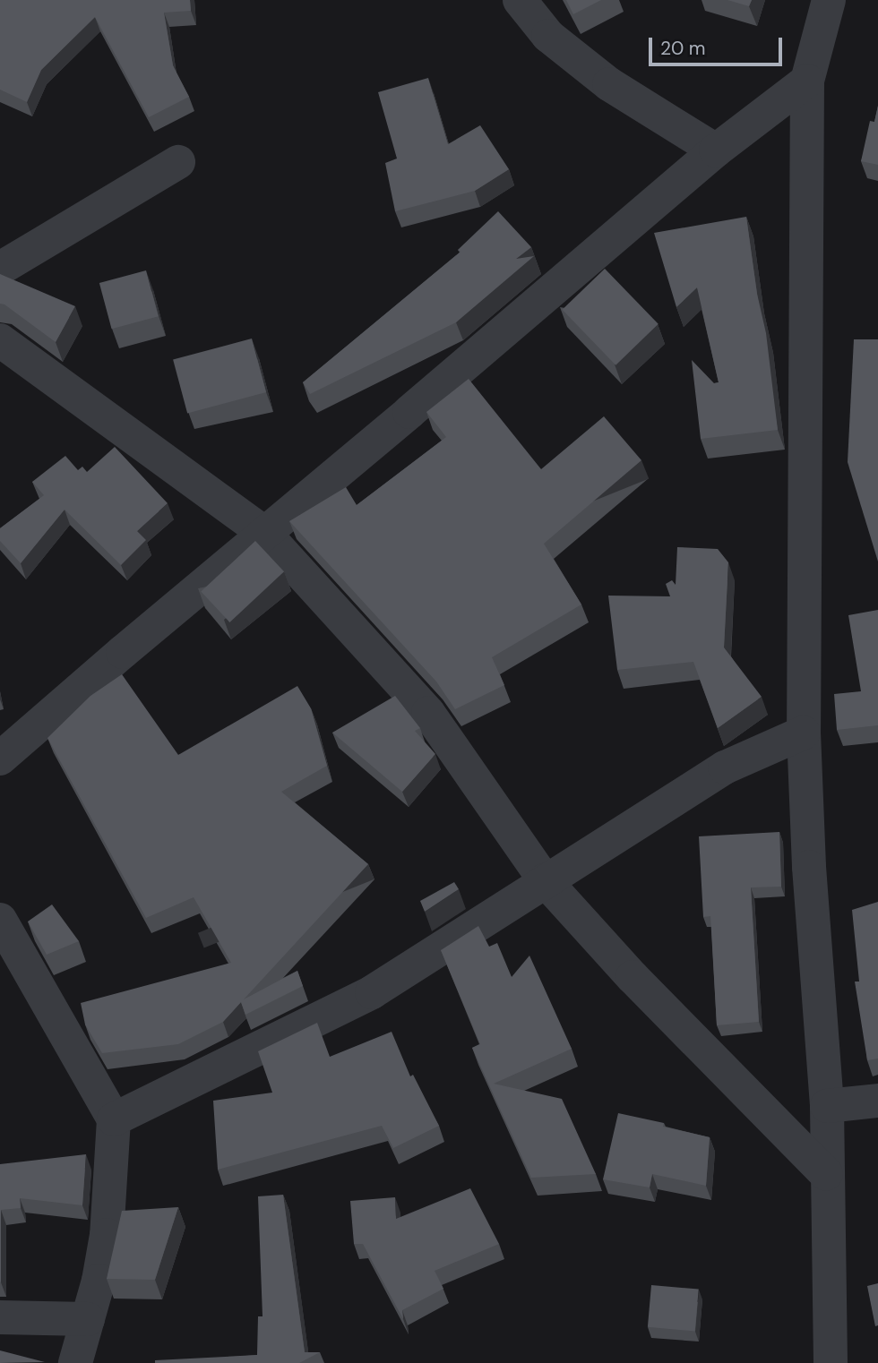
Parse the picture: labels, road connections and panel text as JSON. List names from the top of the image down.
{
  "scale_bar": "20 m"
}
